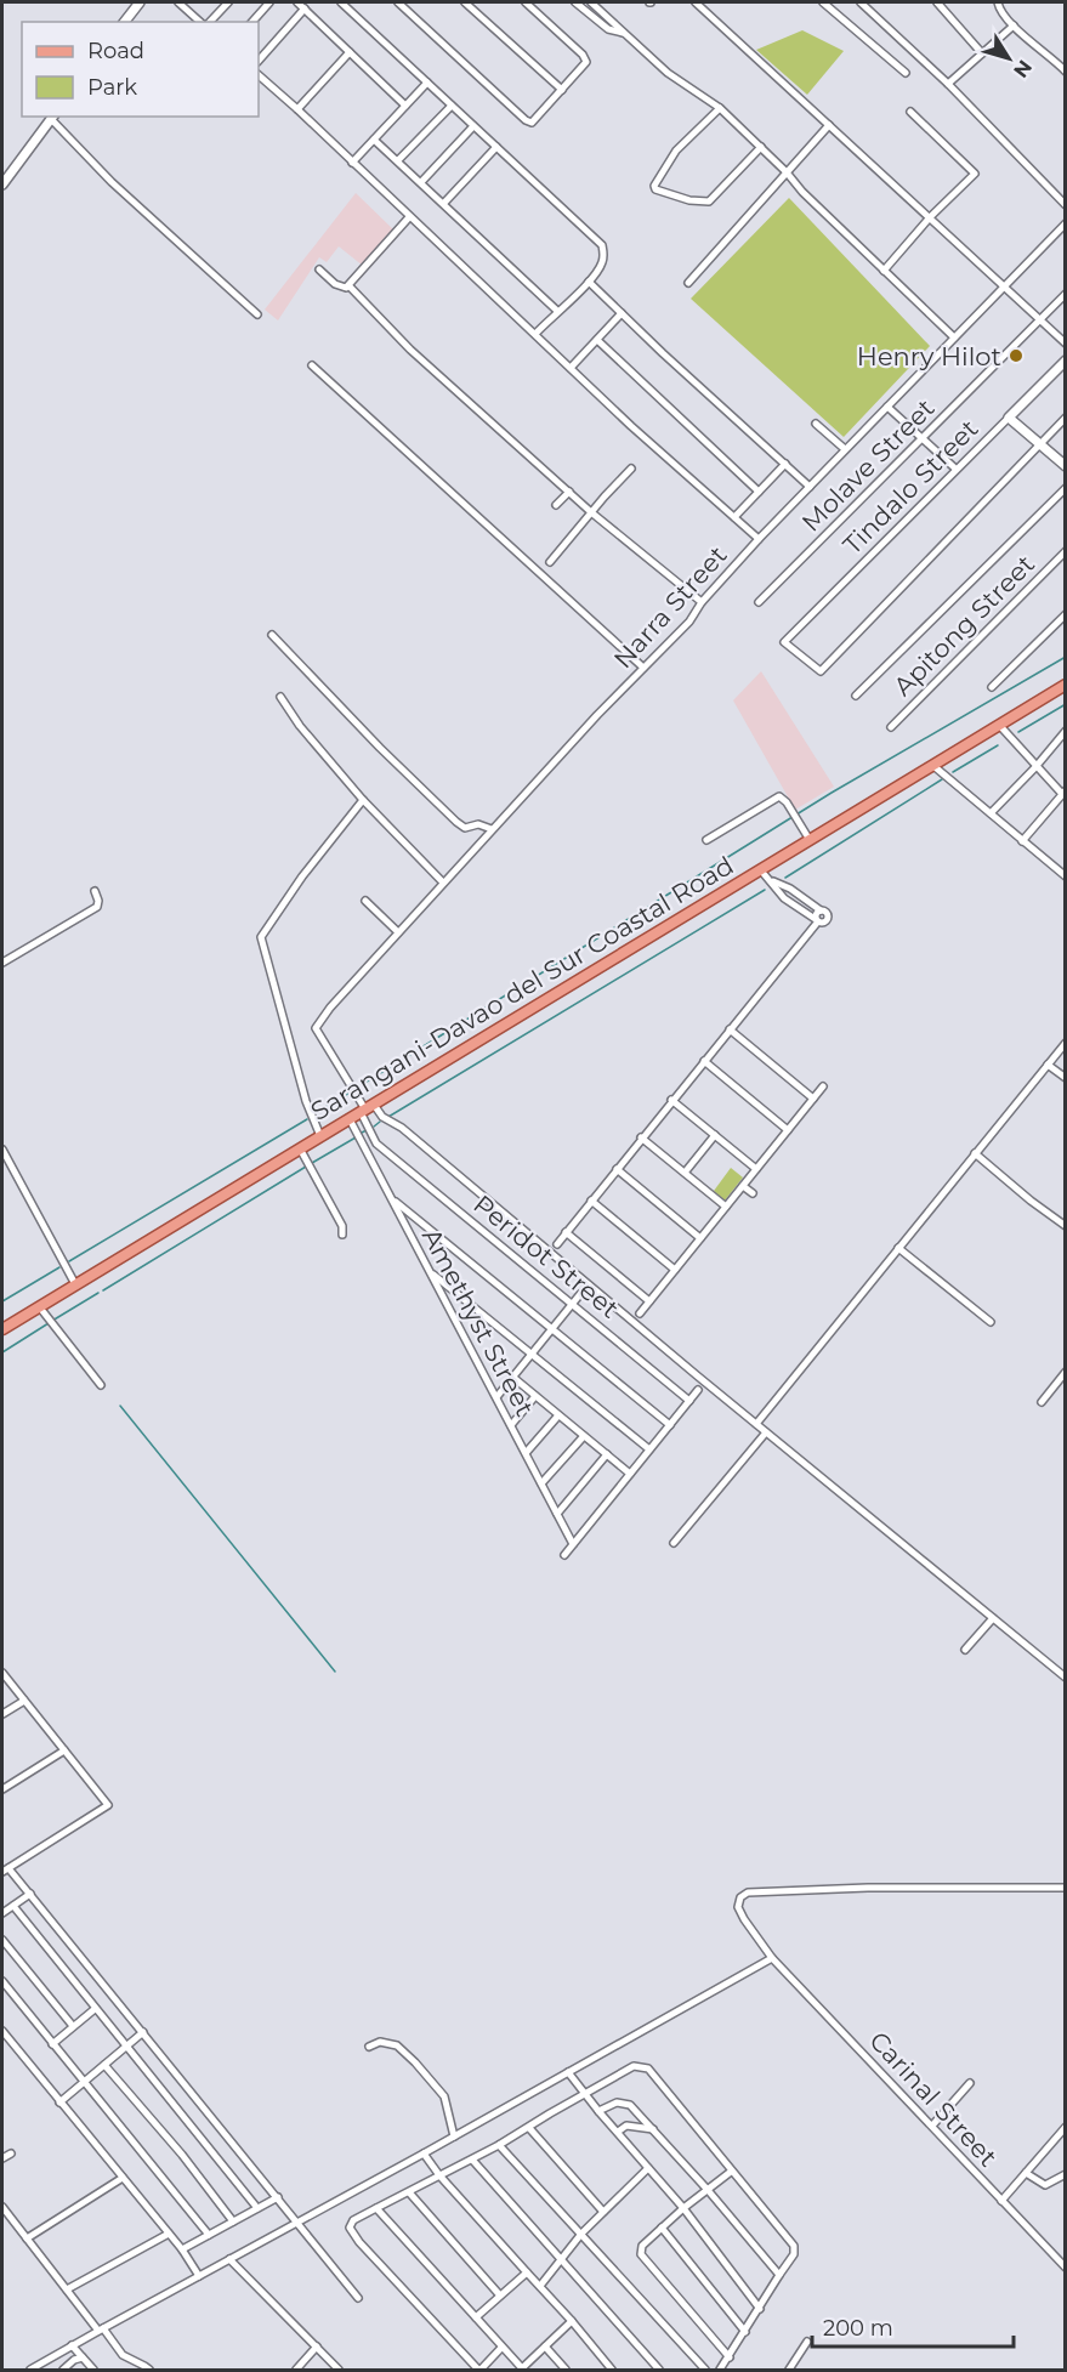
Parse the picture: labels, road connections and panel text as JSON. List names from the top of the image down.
{
  "streets": {
    "main road": ["Sarangani-Davao del Sur Coastal Road"],
    "street": [
      "Molave Street",
      "Tindalo Street",
      "Narra Street",
      "Apitong Street",
      "Peridot Street",
      "Amethyst Street",
      "Carinal Street"
    ]
  },
  "crossings": [
    ["Narra Street", "Sarangani-Davao del Sur Coastal Road"],
    ["Sarangani-Davao del Sur Coastal Road", "Amethyst Street"]
  ],
  "places": ["Henry Hilot"],
  "legend": ["Road", "Park"],
  "scale_bar": "200 m",
  "north": "bottom right"
}
